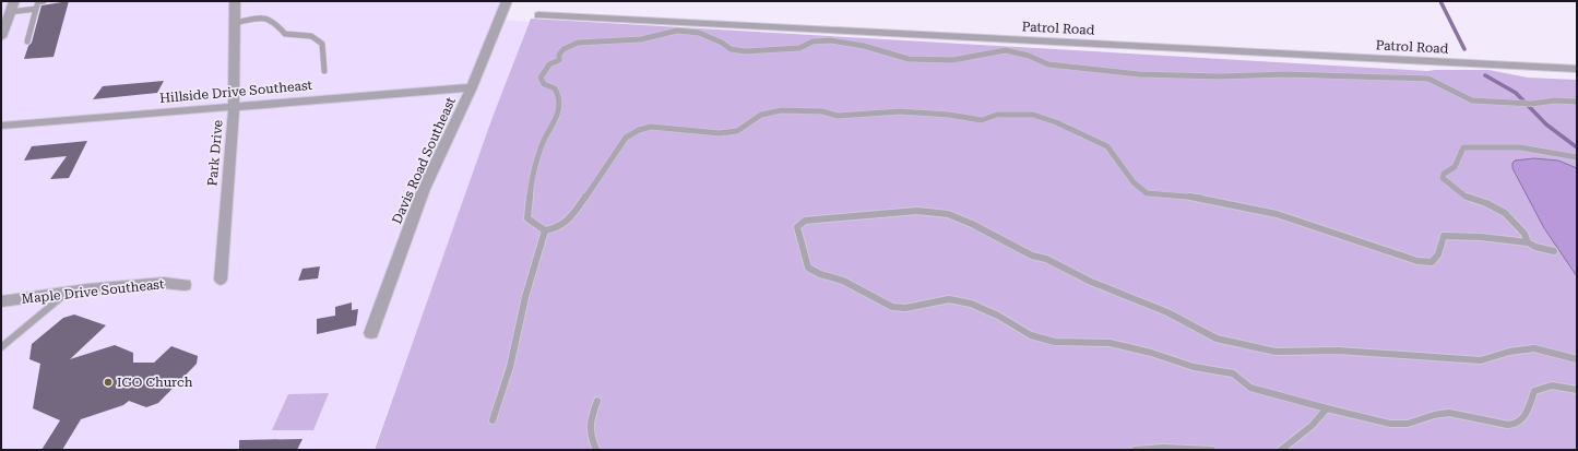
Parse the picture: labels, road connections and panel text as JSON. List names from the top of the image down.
{
  "streets": {
    "street": [
      "Patrol Road",
      "Hillside Drive Southeast",
      "Park Drive",
      "Davis Road Southeast",
      "Maple Drive Southeast"
    ]
  },
  "crossings": [
    ["Hillside Drive Southeast", "Park Drive"],
    ["Hillside Drive Southeast", "Davis Road Southeast"]
  ],
  "places": ["IGO Church"]
}
